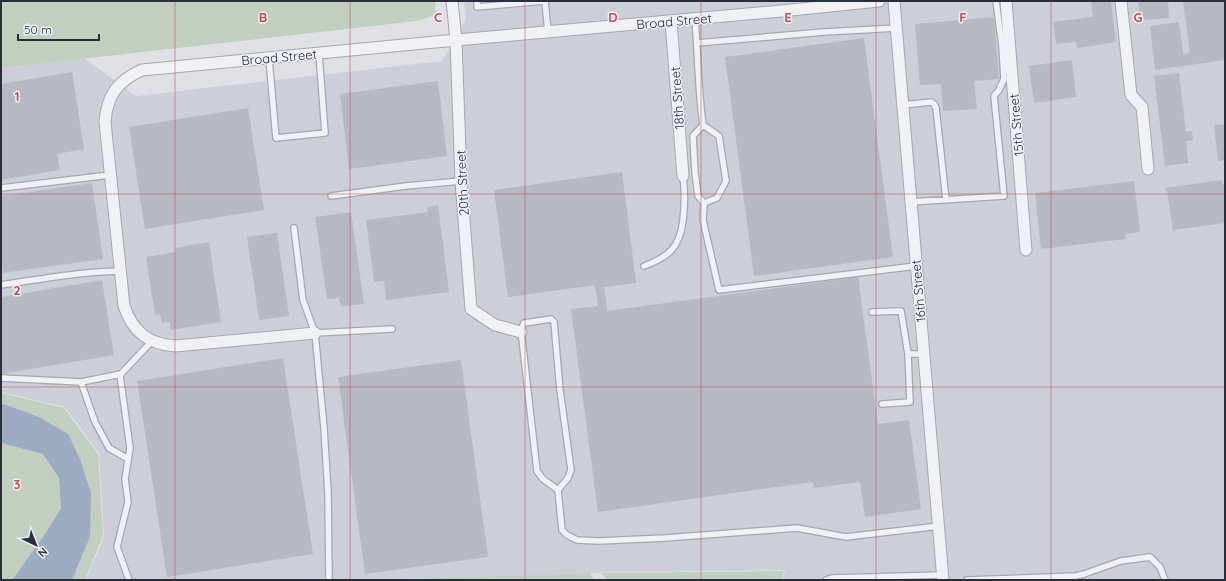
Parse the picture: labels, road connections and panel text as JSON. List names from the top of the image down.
{
  "streets": {
    "street": [
      "Broad Street",
      "18th Street",
      "15th Street",
      "20th Street",
      "16th Street"
    ]
  },
  "crossings": [
    ["Broad Street", "18th Street"],
    ["Broad Street", "20th Street"]
  ],
  "scale_bar": "50 m",
  "north": "bottom right",
  "grid": {
    "columns": [
      "B",
      "C",
      "D",
      "E",
      "F",
      "G"
    ],
    "rows": ["1", "2", "3"]
  }
}
